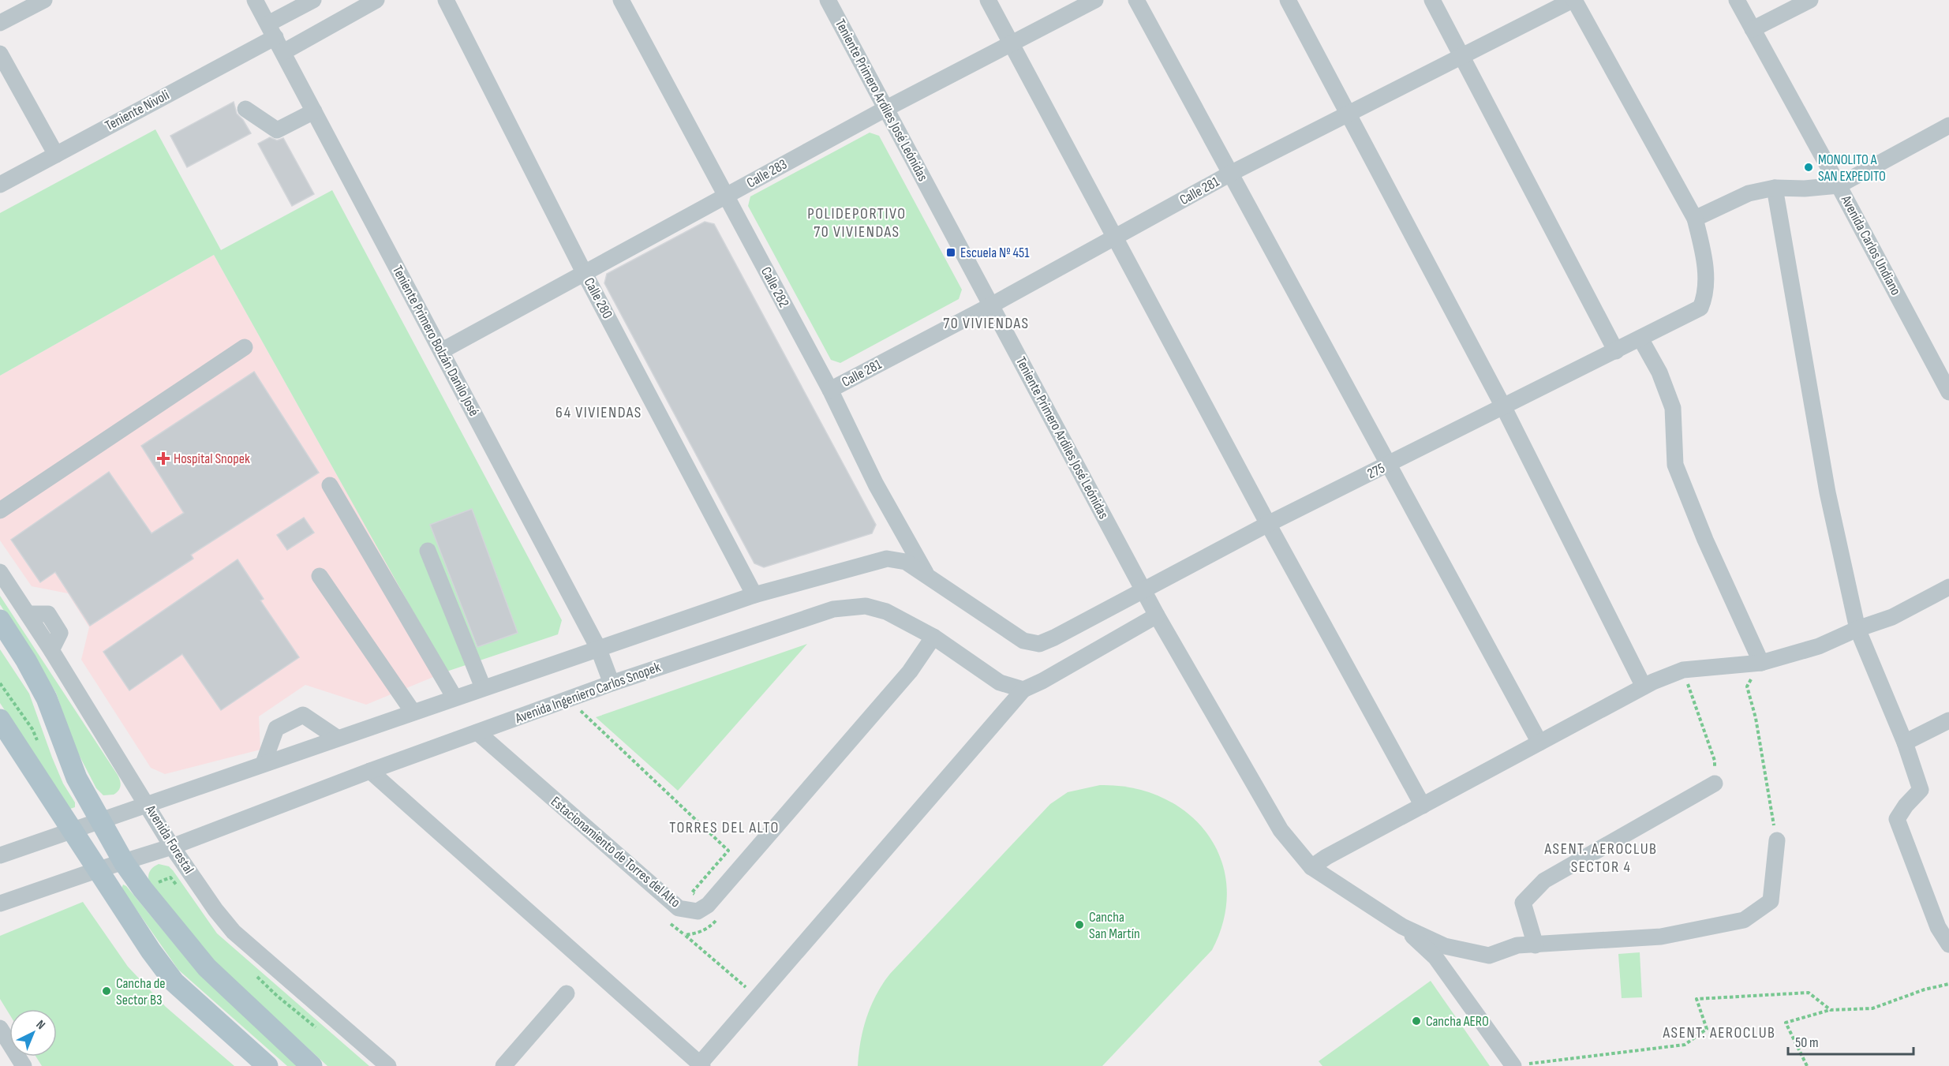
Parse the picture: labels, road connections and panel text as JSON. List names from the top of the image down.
{
  "streets": {
    "street": [
      "Teniente Primero Ardiles José Leónidas",
      "Teniente Nivoli",
      "Calle 283",
      "Calle 281",
      "Avenida Carlos Undiano",
      "Calle 282",
      "Calle 280",
      "Teniente Primero Bolzán Danilo José",
      "275",
      "Avenida Ingeniero Carlos Snopek",
      "Avenida Forestal",
      "Estacionamiento de Torres del Alto"
    ]
  },
  "crossings": [
    ["Teniente Primero Ardiles José Leónidas", "Calle 283"],
    ["Teniente Primero Ardiles José Leónidas", "Calle 281"],
    ["Teniente Primero Ardiles José Leónidas", "275"],
    ["Teniente Nivoli", "Teniente Primero Bolzán Danilo José"],
    ["Calle 283", "Calle 282"],
    ["Calle 283", "Calle 280"],
    ["Calle 283", "Teniente Primero Bolzán Danilo José"],
    ["Calle 281", "Calle 282"],
    ["Calle 282", "275"],
    ["Teniente Primero Bolzán Danilo José", "Avenida Ingeniero Carlos Snopek"],
    ["Avenida Ingeniero Carlos Snopek", "Avenida Forestal"],
    ["Avenida Ingeniero Carlos Snopek", "Estacionamiento de Torres del Alto"]
  ],
  "districts": [
    "POLIDEPORTIVO 70 VIVIENDAS",
    "70 VIVIENDAS",
    "64 VIVIENDAS",
    "TORRES DEL ALTO",
    "ASENT. AEROCLUB SECTOR 4",
    "ASENT. AEROCLUB"
  ],
  "places": {
    "other": [
      "MONOLITO A SAN EXPEDITO",
      "Cancha San Martín",
      "Cancha de Sector B3",
      "Cancha AERO"
    ],
    "transit": ["Escuela Nº 451"],
    "health": ["Hospital Snopek"]
  },
  "scale_bar": "50 m",
  "north": "top right"
}
